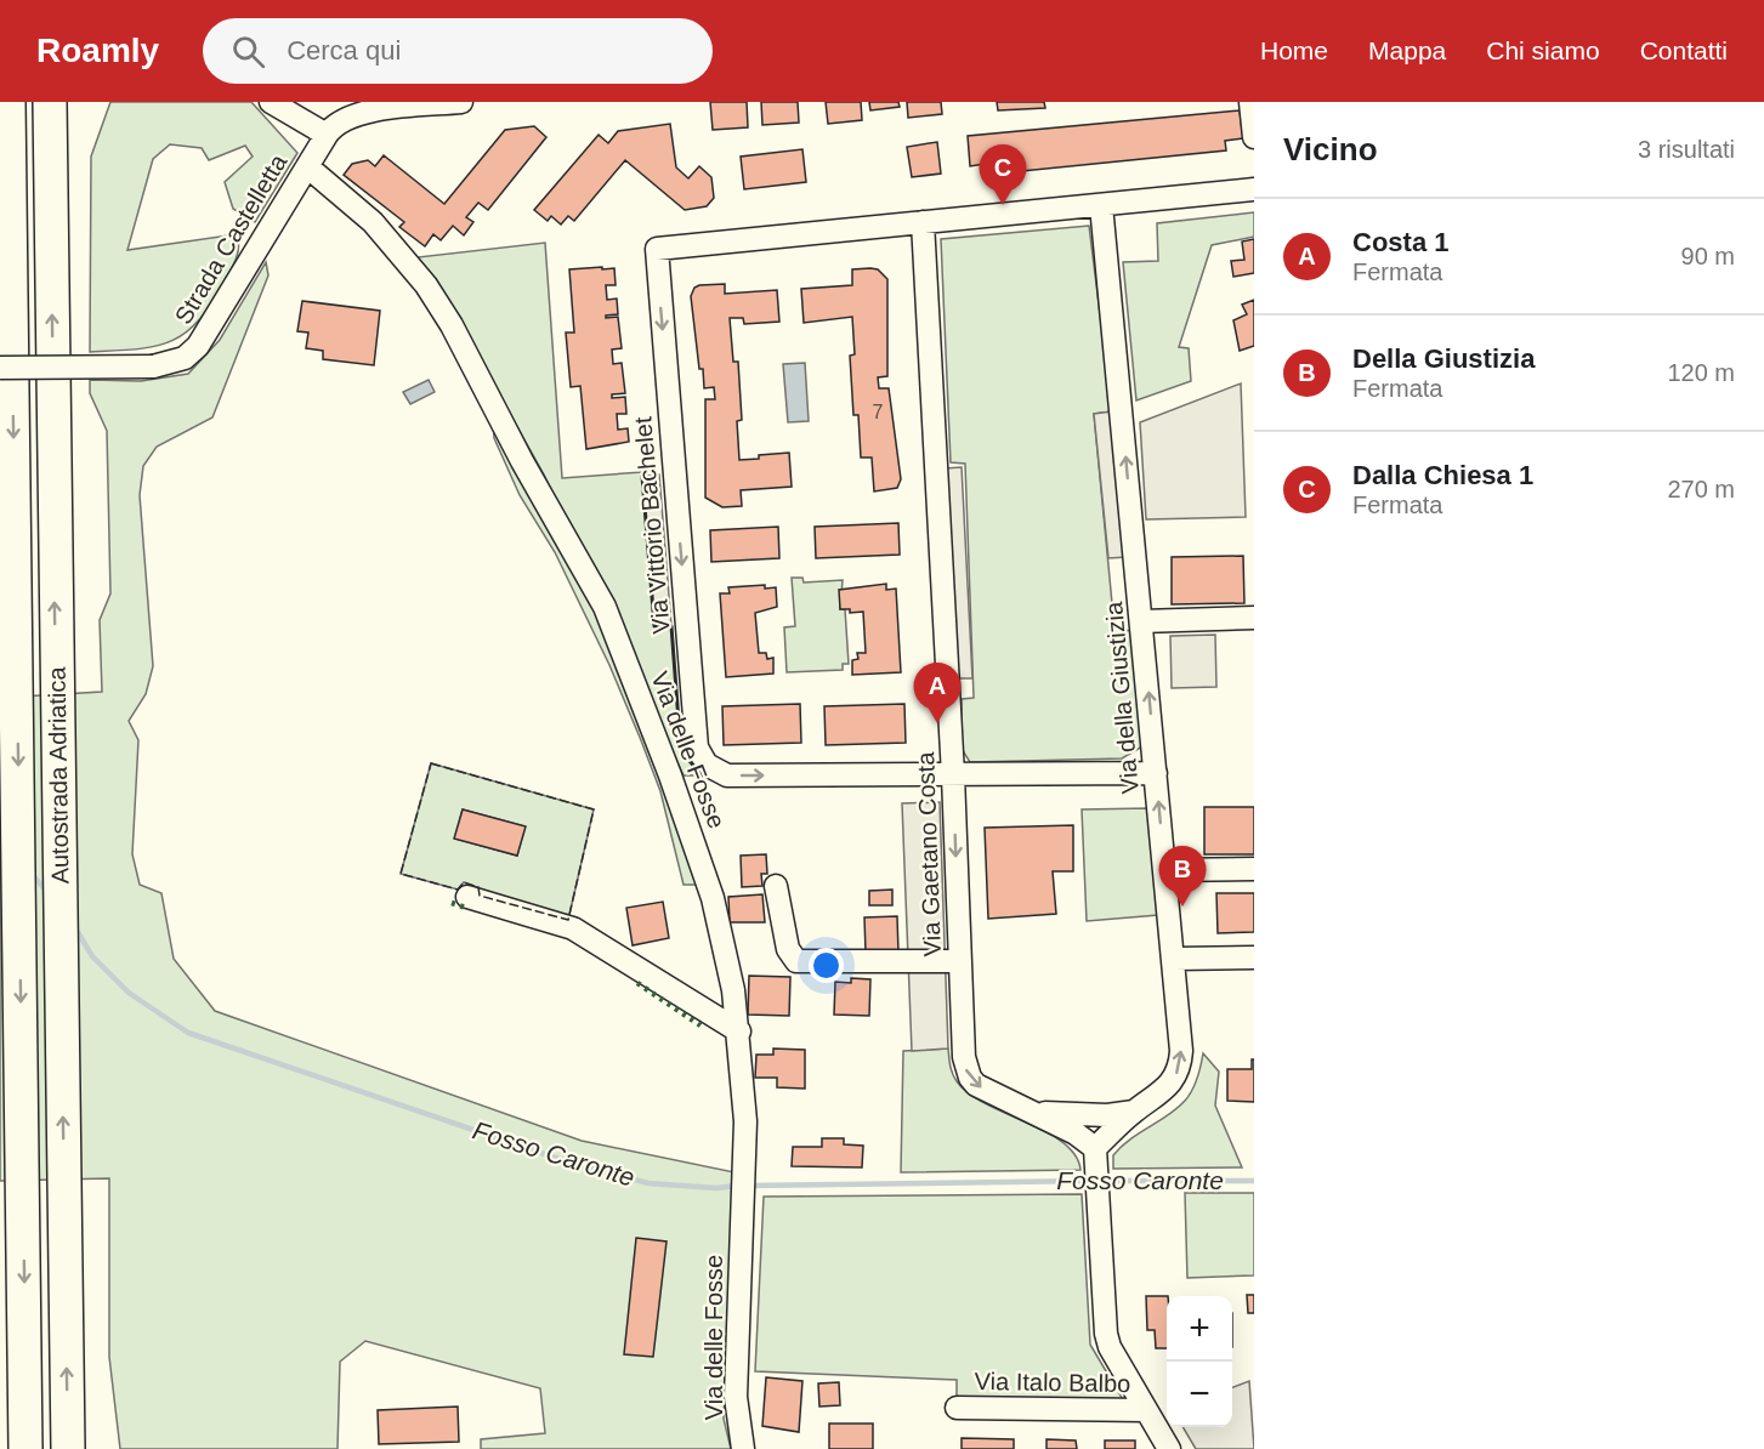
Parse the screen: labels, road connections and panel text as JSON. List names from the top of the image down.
{
  "streets": {
    "highway": ["Autostrada Adriatica"],
    "street": [
      "Strada Castelletta",
      "Via Vittorio Bachelet",
      "Via della Giustizia",
      "Via delle Fosse",
      "Via Gaetano Costa",
      "Via Italo Balbo"
    ]
  },
  "crossings": [
    ["Strada Castelletta", "Via delle Fosse"],
    ["Via Vittorio Bachelet", "Via Gaetano Costa"],
    ["Via della Giustizia", "Via Gaetano Costa"],
    ["Via della Giustizia", "Via Italo Balbo"],
    ["Via Gaetano Costa", "Via Italo Balbo"]
  ],
  "one_way": ["Via della Giustizia"],
  "water": ["Fosso Caronte"],
  "house_numbers": ["7"],
  "page": {
    "header": "Roamly",
    "search": "Cerca qui",
    "nav": [
      "Home",
      "Mappa",
      "Chi siamo",
      "Contatti"
    ],
    "heading": ["Vicino", "3 risultati"],
    "pins": ["C", "A", "B"],
    "list": [
      {
        "mark": "A",
        "name": "Costa 1",
        "note": "Fermata",
        "value": "90 m"
      },
      {
        "mark": "B",
        "name": "Della Giustizia",
        "note": "Fermata",
        "value": "120 m"
      },
      {
        "mark": "C",
        "name": "Dalla Chiesa 1",
        "note": "Fermata",
        "value": "270 m"
      }
    ],
    "map_buttons": ["+", "−"]
  }
}
